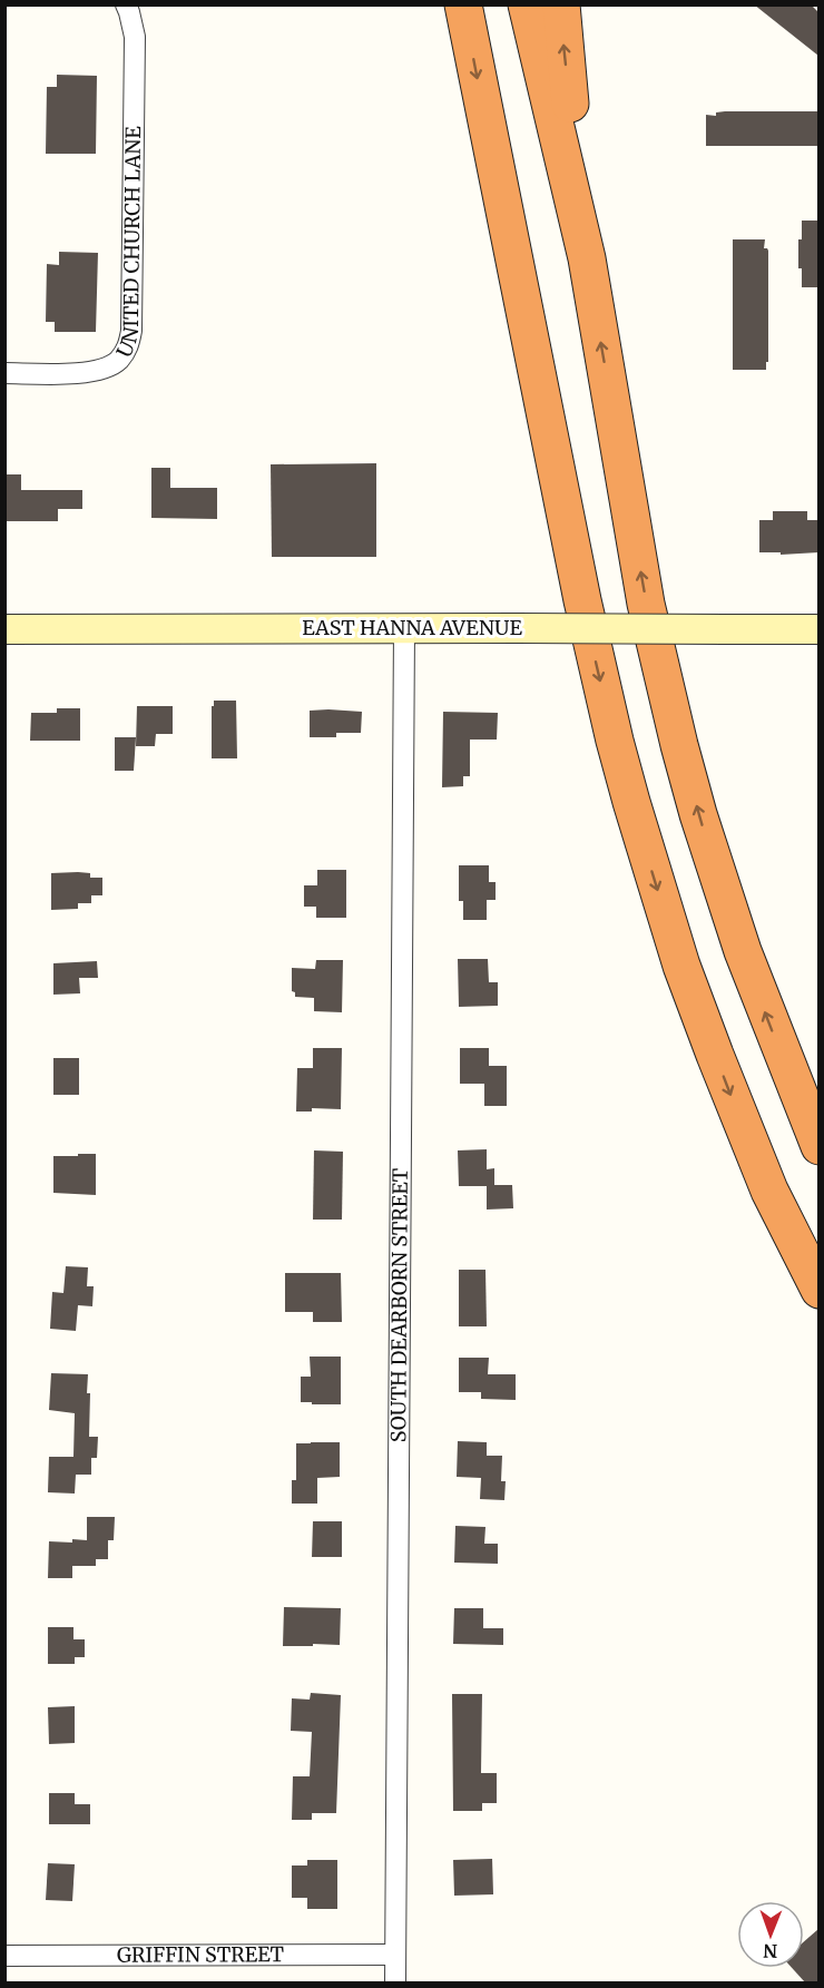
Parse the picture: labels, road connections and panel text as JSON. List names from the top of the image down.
{
  "streets": {
    "main road": ["EAST HANNA AVENUE"],
    "street": ["UNITED CHURCH LANE", "SOUTH DEARBORN STREET", "GRIFFIN STREET"]
  },
  "crossings": [
    ["EAST HANNA AVENUE", "SOUTH DEARBORN STREET"],
    ["SOUTH DEARBORN STREET", "GRIFFIN STREET"]
  ],
  "north": "bottom"
}
